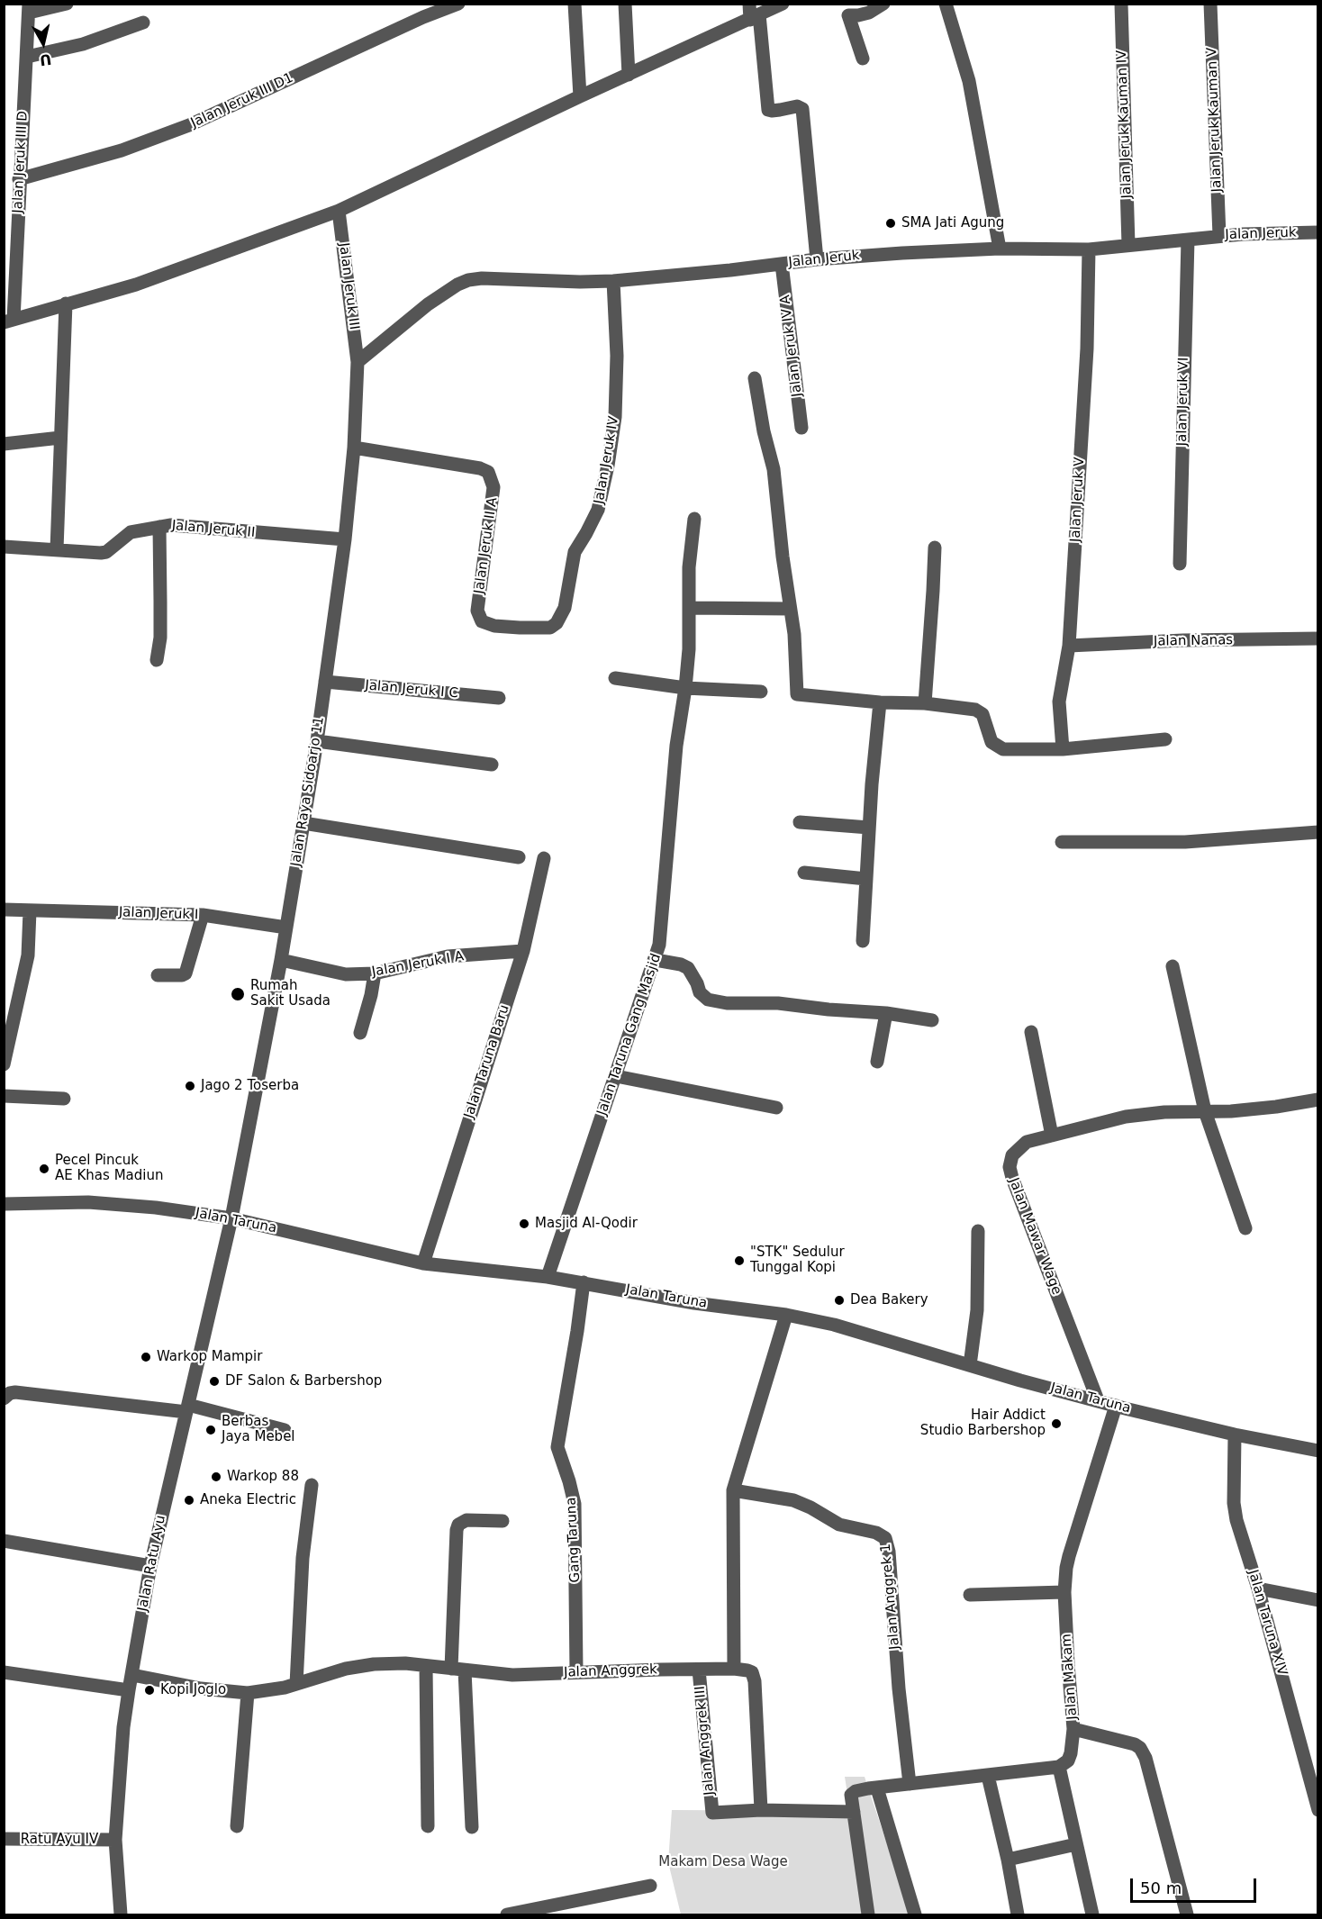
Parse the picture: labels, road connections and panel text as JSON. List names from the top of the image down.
{
  "streets": {
    "street": [
      "Jalan Jeruk III D1",
      "Jalan Jeruk Kauman V",
      "Jalan Jeruk Kauman IV",
      "Jalan Jeruk III D",
      "Jalan Jeruk",
      "Jalan Jeruk III",
      "Jalan Jeruk IV A",
      "Jalan Jeruk VI",
      "Jalan Jeruk IV",
      "Jalan Jeruk V",
      "Jalan Jeruk II",
      "Jalan Jeruk II A",
      "Jalan Nanas",
      "Jalan Jeruk I C",
      "Jalan Raya Sidoarjo 11",
      "Jalan Jeruk I",
      "Jalan Jeruk I A",
      "Jalan Taruna Gang Masjid",
      "Jalan Taruna Baru",
      "Jalan Taruna",
      "Jalan Mawar Wage",
      "Gang Taruna",
      "Jalan Ratu Ayu",
      "Jalan Anggrek 1",
      "Jalan Taruna XIV",
      "Jalan Anggrek",
      "Jalan Makam",
      "Jalan Anggrek III",
      "Ratu Ayu IV"
    ]
  },
  "crossings": [
    ["Jalan Jeruk III D1", "Jalan Jeruk III D"],
    ["Jalan Jeruk Kauman V", "Jalan Jeruk"],
    ["Jalan Jeruk Kauman IV", "Jalan Jeruk"],
    ["Jalan Jeruk", "Jalan Jeruk III"],
    ["Jalan Jeruk", "Jalan Jeruk IV A"],
    ["Jalan Jeruk", "Jalan Jeruk VI"],
    ["Jalan Jeruk", "Jalan Jeruk IV"],
    ["Jalan Jeruk", "Jalan Jeruk V"],
    ["Jalan Jeruk", "Jalan Raya Sidoarjo 11"],
    ["Jalan Jeruk III", "Jalan Raya Sidoarjo 11"],
    ["Jalan Jeruk IV", "Jalan Jeruk II A"],
    ["Jalan Jeruk V", "Jalan Nanas"],
    ["Jalan Jeruk II", "Jalan Raya Sidoarjo 11"],
    ["Jalan Jeruk II A", "Jalan Raya Sidoarjo 11"],
    ["Jalan Jeruk I C", "Jalan Raya Sidoarjo 11"],
    ["Jalan Raya Sidoarjo 11", "Jalan Jeruk I"],
    ["Jalan Raya Sidoarjo 11", "Jalan Jeruk I A"],
    ["Jalan Raya Sidoarjo 11", "Jalan Taruna"],
    ["Jalan Raya Sidoarjo 11", "Jalan Ratu Ayu"],
    ["Jalan Jeruk I A", "Jalan Taruna Baru"],
    ["Jalan Taruna Gang Masjid", "Jalan Taruna"],
    ["Jalan Taruna Baru", "Jalan Taruna"],
    ["Jalan Taruna", "Jalan Mawar Wage"],
    ["Jalan Taruna", "Gang Taruna"],
    ["Jalan Taruna", "Jalan Ratu Ayu"],
    ["Jalan Taruna", "Jalan Taruna XIV"],
    ["Jalan Taruna", "Jalan Makam"],
    ["Gang Taruna", "Jalan Anggrek"],
    ["Jalan Ratu Ayu", "Jalan Anggrek"],
    ["Jalan Ratu Ayu", "Ratu Ayu IV"],
    ["Jalan Anggrek", "Jalan Anggrek III"]
  ],
  "parks": ["Makam Desa Wage"],
  "places": [
    "SMA Jati Agung",
    "Rumah Sakit Usada",
    "Jago 2 Toserba",
    "Pecel Pincuk AE Khas Madiun",
    "Masjid Al-Qodir",
    "\"STK\" Sedulur Tunggal Kopi",
    "Dea Bakery",
    "Warkop Mampir",
    "DF Salon & Barbershop",
    "Hair Addict Studio Barbershop",
    "Berbas Jaya Mebel",
    "Warkop 88",
    "Aneka Electric",
    "Kopi Joglo"
  ],
  "scale_bar": "50 m",
  "north": "bottom"
}
